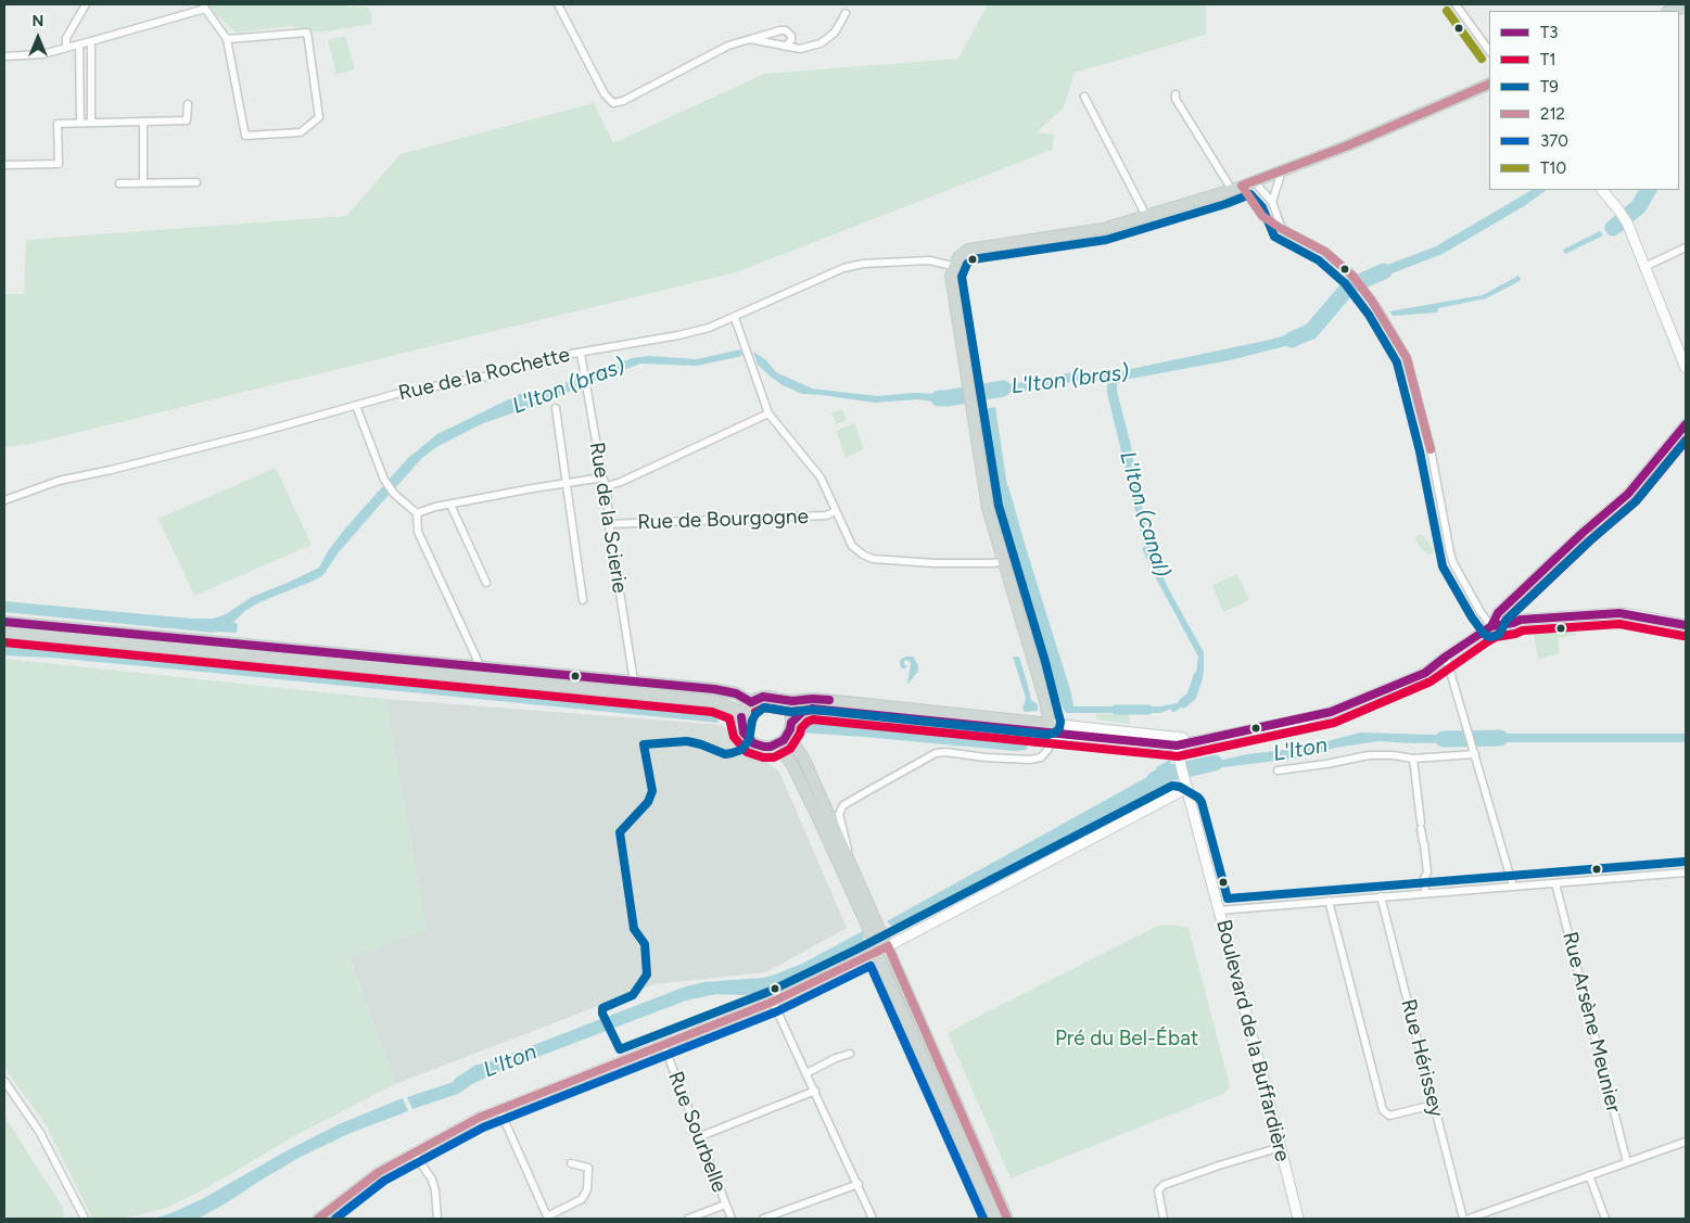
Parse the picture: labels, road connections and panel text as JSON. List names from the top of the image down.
{
  "streets": {
    "main road": ["Boulevard de la Buffardière"],
    "street": [
      "Rue de la Rochette",
      "Rue de la Scierie",
      "Rue de Bourgogne",
      "Rue Arsène Meunier",
      "Rue Hérissey",
      "Rue Sourbelle"
    ]
  },
  "crossings": [
    ["Rue de la Rochette", "Rue de la Scierie"],
    ["Rue de la Scierie", "Rue de Bourgogne"]
  ],
  "water": ["L'Iton (bras)", "L'Iton (canal)", "L'Iton"],
  "parks": ["Pré du Bel-Ébat"],
  "lines": [
    "transit line T10",
    "transit line 212",
    "transit line T9",
    "transit line T3",
    "transit line T1",
    "transit line 370"
  ],
  "legend": [
    "T3",
    "T1",
    "T9",
    "212",
    "370",
    "T10"
  ],
  "north": "top"
}
